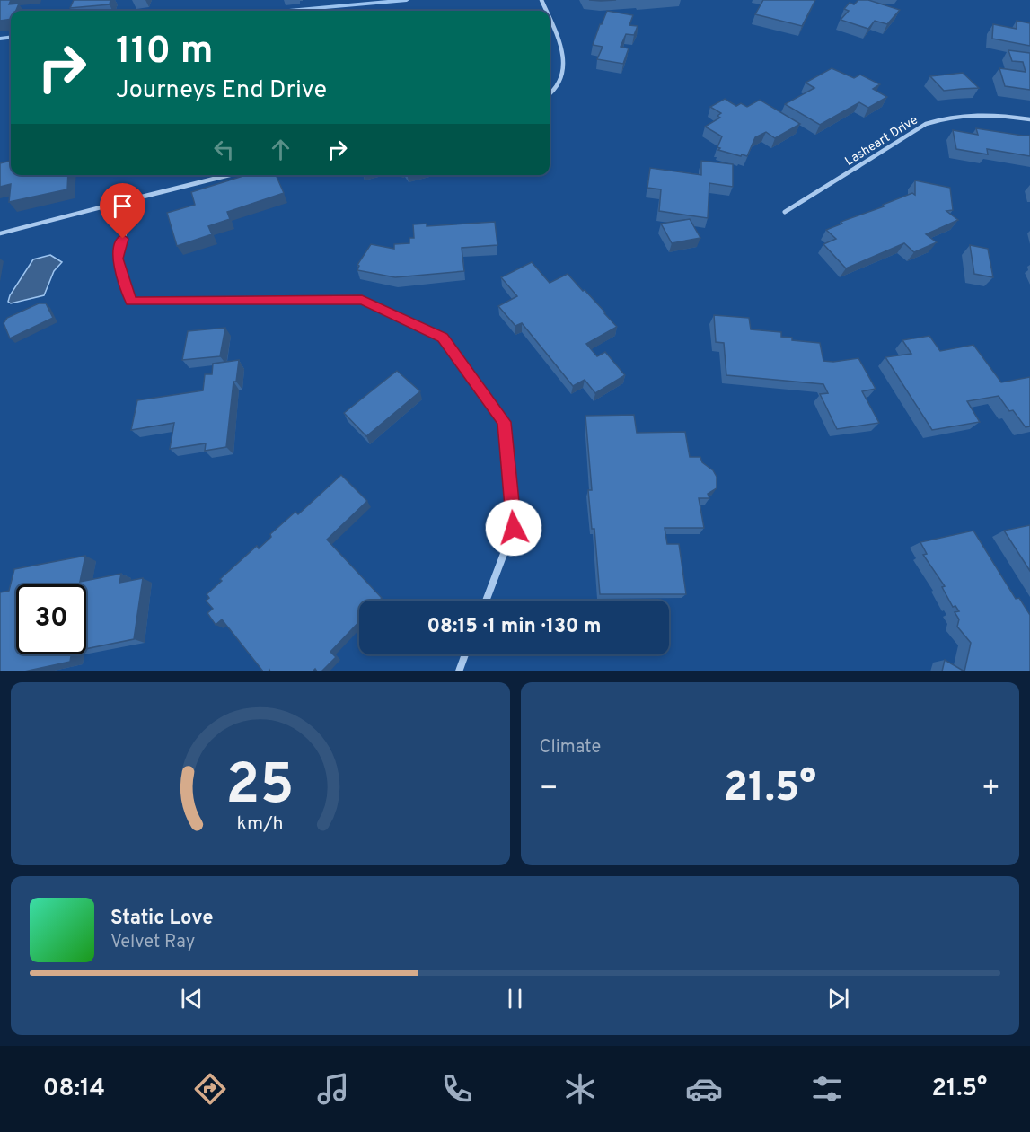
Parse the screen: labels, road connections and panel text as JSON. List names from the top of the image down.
{
  "streets": {
    "street": ["Lasheart Drive"]
  },
  "page": {
    "turn": ["110 m", "Journeys End Drive"],
    "limit": "30",
    "trip": "08:15 · 1 min · 130 m",
    "tile": "Climate",
    "heat": ["−", "21.5°", "+"],
    "song": ["Static Love", "Velvet Ray"],
    "tabs": ["08:14", "21.5°"],
    "gauge": ["25", "km/h"]
  }
}
